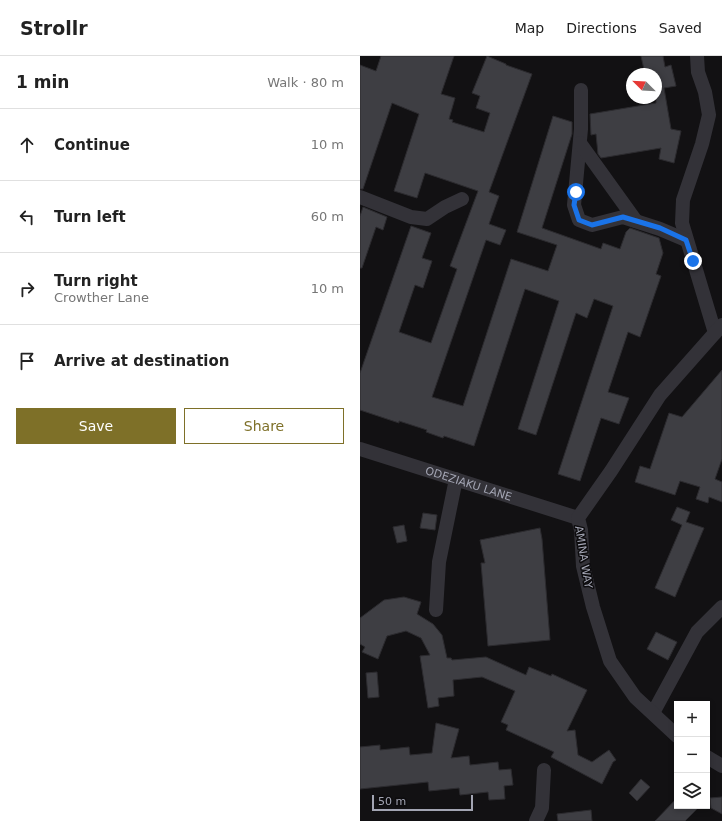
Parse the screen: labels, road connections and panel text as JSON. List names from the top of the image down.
{
  "streets": {
    "street": ["ODEZIAKU LANE", "AMINA WAY"]
  },
  "crossings": [
    ["ODEZIAKU LANE", "AMINA WAY"]
  ],
  "scale_bar": "50 m",
  "north": "top left",
  "page": {
    "header": "Strollr",
    "nav": ["Map", "Directions", "Saved"],
    "heading": ["1 min", "Walk · 80 m"],
    "list": [
      ["Continue", "10 m"],
      ["Turn left", "60 m"],
      ["Turn right", "Crowther Lane", "10 m"],
      "Arrive at destination"
    ],
    "buttons": ["Save", "Share"],
    "map_buttons": ["+", "−"],
    "scale": "50 m"
  }
}
